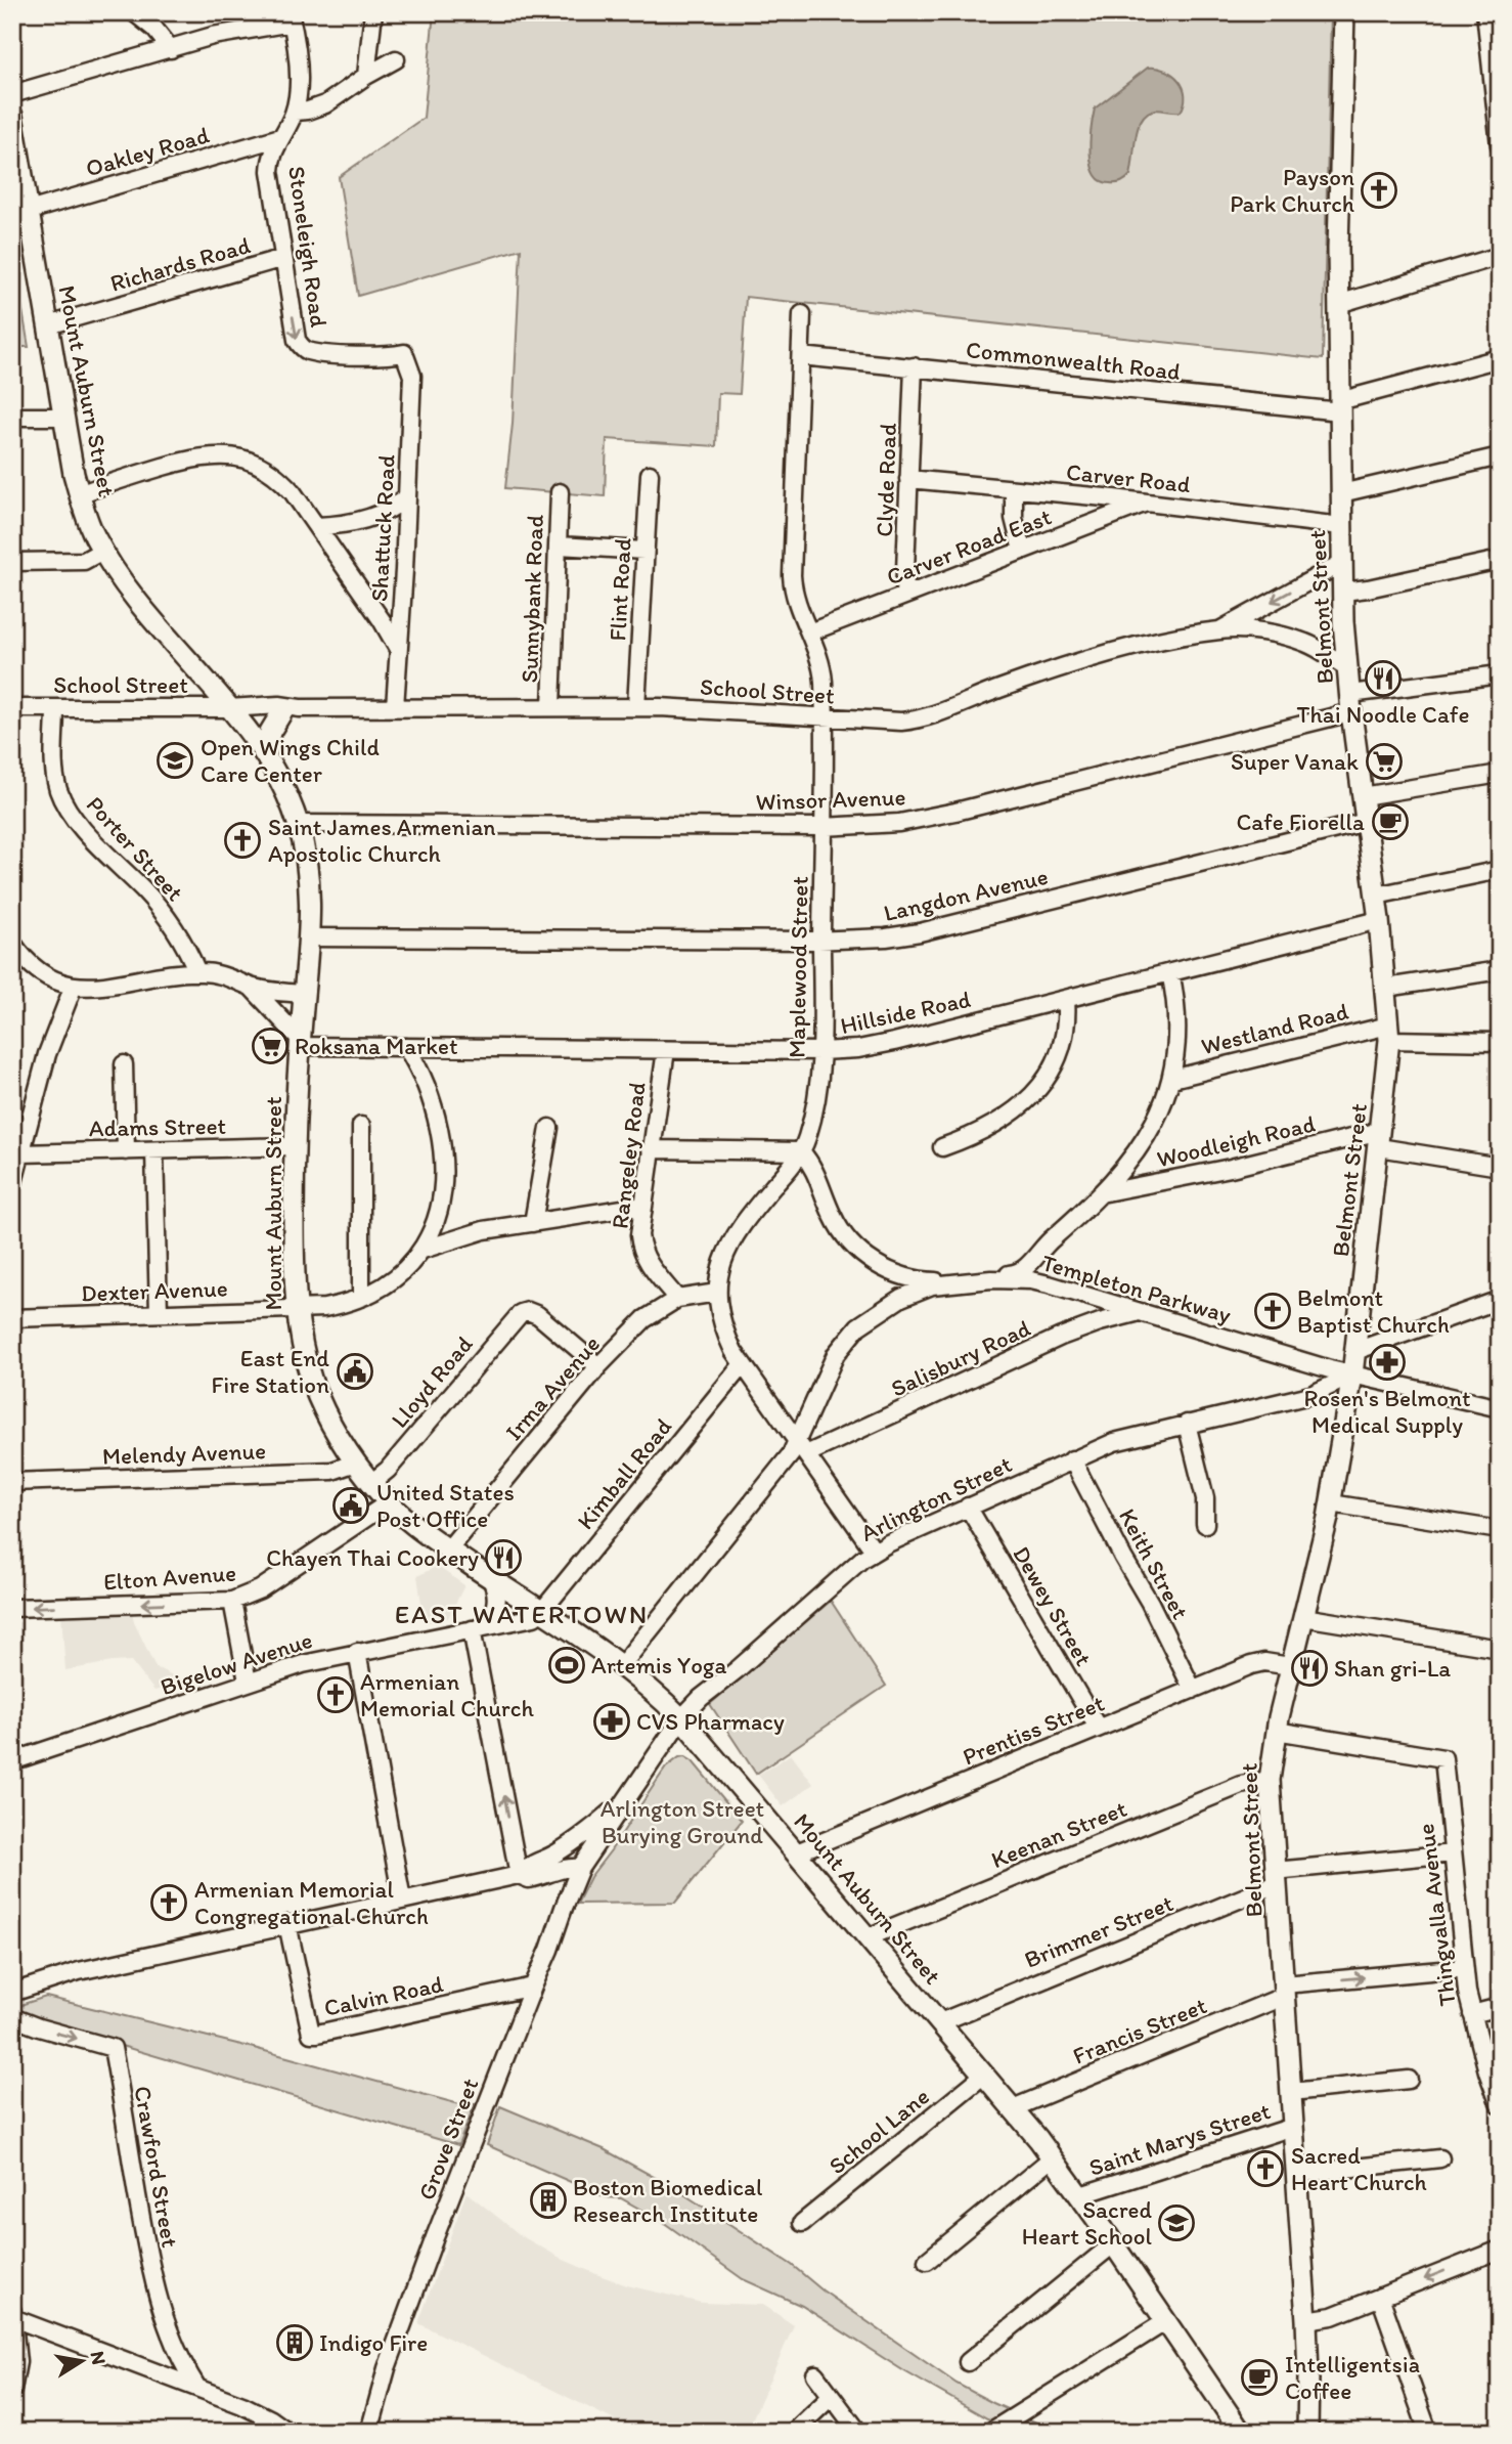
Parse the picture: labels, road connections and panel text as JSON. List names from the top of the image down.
{
  "streets": {
    "main road": ["Mount Auburn Street", "Belmont Street"],
    "street": [
      "Oakley Road",
      "Stoneleigh Road",
      "Richards Road",
      "Commonwealth Road",
      "Carver Road",
      "Clyde Road",
      "Shattuck Road",
      "Carver Road East",
      "Flint Road",
      "Sunnybank Road",
      "School Street",
      "Winsor Avenue",
      "Porter Street",
      "Langdon Avenue",
      "Maplewood Street",
      "Hillside Road",
      "Westland Road",
      "Adams Street",
      "Woodleigh Road",
      "Rangeley Road",
      "Templeton Parkway",
      "Dexter Avenue",
      "Salisbury Road",
      "Lloyd Road",
      "Irma Avenue",
      "Melendy Avenue",
      "Kimball Road",
      "Arlington Street",
      "Keith Street",
      "Elton Avenue",
      "Dewey Street",
      "Bigelow Avenue",
      "Prentiss Street",
      "Keenan Street",
      "Thingvalla Avenue",
      "Brimmer Street",
      "Calvin Road",
      "Francis Street",
      "School Lane",
      "Grove Street",
      "Saint Marys Street",
      "Crawford Street"
    ]
  },
  "crossings": [
    ["Oakley Road", "Stoneleigh Road"],
    ["Oakley Road", "Mount Auburn Street"],
    ["Stoneleigh Road", "Richards Road"],
    ["Stoneleigh Road", "Shattuck Road"],
    ["Richards Road", "Mount Auburn Street"],
    ["Commonwealth Road", "Clyde Road"],
    ["Commonwealth Road", "Belmont Street"],
    ["Commonwealth Road", "Maplewood Street"],
    ["Mount Auburn Street", "School Street"],
    ["Mount Auburn Street", "Winsor Avenue"],
    ["Mount Auburn Street", "Langdon Avenue"],
    ["Mount Auburn Street", "Hillside Road"],
    ["Mount Auburn Street", "Adams Street"],
    ["Mount Auburn Street", "Templeton Parkway"],
    ["Mount Auburn Street", "Dexter Avenue"],
    ["Mount Auburn Street", "Lloyd Road"],
    ["Mount Auburn Street", "Irma Avenue"],
    ["Mount Auburn Street", "Melendy Avenue"],
    ["Mount Auburn Street", "Kimball Road"],
    ["Mount Auburn Street", "Arlington Street"],
    ["Mount Auburn Street", "Elton Avenue"],
    ["Mount Auburn Street", "Bigelow Avenue"],
    ["Mount Auburn Street", "Prentiss Street"],
    ["Mount Auburn Street", "Keenan Street"],
    ["Mount Auburn Street", "Brimmer Street"],
    ["Mount Auburn Street", "Francis Street"],
    ["Mount Auburn Street", "School Lane"],
    ["Mount Auburn Street", "Saint Marys Street"],
    ["Carver Road", "Clyde Road"],
    ["Carver Road", "Carver Road East"],
    ["Carver Road", "Belmont Street"],
    ["Clyde Road", "Carver Road East"],
    ["Shattuck Road", "School Street"],
    ["Carver Road East", "Maplewood Street"],
    ["Flint Road", "School Street"],
    ["Sunnybank Road", "School Street"],
    ["Belmont Street", "School Street"],
    ["Belmont Street", "Winsor Avenue"],
    ["Belmont Street", "Langdon Avenue"],
    ["Belmont Street", "Hillside Road"],
    ["Belmont Street", "Westland Road"],
    ["Belmont Street", "Woodleigh Road"],
    ["Belmont Street", "Templeton Parkway"],
    ["Belmont Street", "Arlington Street"],
    ["Belmont Street", "Prentiss Street"],
    ["Belmont Street", "Keenan Street"],
    ["Belmont Street", "Thingvalla Avenue"],
    ["Belmont Street", "Brimmer Street"],
    ["Belmont Street", "Francis Street"],
    ["Belmont Street", "Saint Marys Street"],
    ["School Street", "Porter Street"],
    ["School Street", "Maplewood Street"],
    ["Winsor Avenue", "Maplewood Street"],
    ["Langdon Avenue", "Maplewood Street"],
    ["Maplewood Street", "Hillside Road"],
    ["Maplewood Street", "Templeton Parkway"],
    ["Maplewood Street", "Salisbury Road"],
    ["Maplewood Street", "Irma Avenue"],
    ["Maplewood Street", "Kimball Road"],
    ["Maplewood Street", "Arlington Street"],
    ["Hillside Road", "Rangeley Road"],
    ["Rangeley Road", "Irma Avenue"],
    ["Templeton Parkway", "Salisbury Road"],
    ["Templeton Parkway", "Arlington Street"],
    ["Lloyd Road", "Irma Avenue"],
    ["Kimball Road", "Bigelow Avenue"],
    ["Arlington Street", "Keith Street"],
    ["Arlington Street", "Dewey Street"],
    ["Arlington Street", "Calvin Road"],
    ["Arlington Street", "Grove Street"],
    ["Keith Street", "Prentiss Street"],
    ["Dewey Street", "Prentiss Street"],
    ["Thingvalla Avenue", "Brimmer Street"],
    ["Thingvalla Avenue", "Francis Street"],
    ["Calvin Road", "Grove Street"]
  ],
  "one_way": ["Elton Avenue", "Crawford Street"],
  "districts": ["EAST WATERTOWN"],
  "parks": ["Arlington Street Burying Ground"],
  "places": {
    "church": [
      "Payson Park Church",
      "Saint James Armenian Apostolic Church",
      "Belmont Baptist Church",
      "Armenian Memorial Church",
      "Armenian Memorial Congregational Church",
      "Sacred Heart Church"
    ],
    "restaurant": ["Thai Noodle Cafe", "Chayen Thai Cookery", "Shan gri-La"],
    "school or university": ["Open Wings Child Care Center", "Sacred Heart School"],
    "supermarket": ["Super Vanak", "Roksana Market"],
    "cafe": ["Cafe Fiorella", "Intelligentsia Coffee"],
    "pharmacy": ["Rosen's Belmont Medical Supply", "CVS Pharmacy"],
    "public building": ["East End Fire Station", "United States Post Office"],
    "sports": ["Artemis Yoga"],
    "building": ["Boston Biomedical Research Institute", "Indigo Fire"]
  },
  "north": "right"
}
